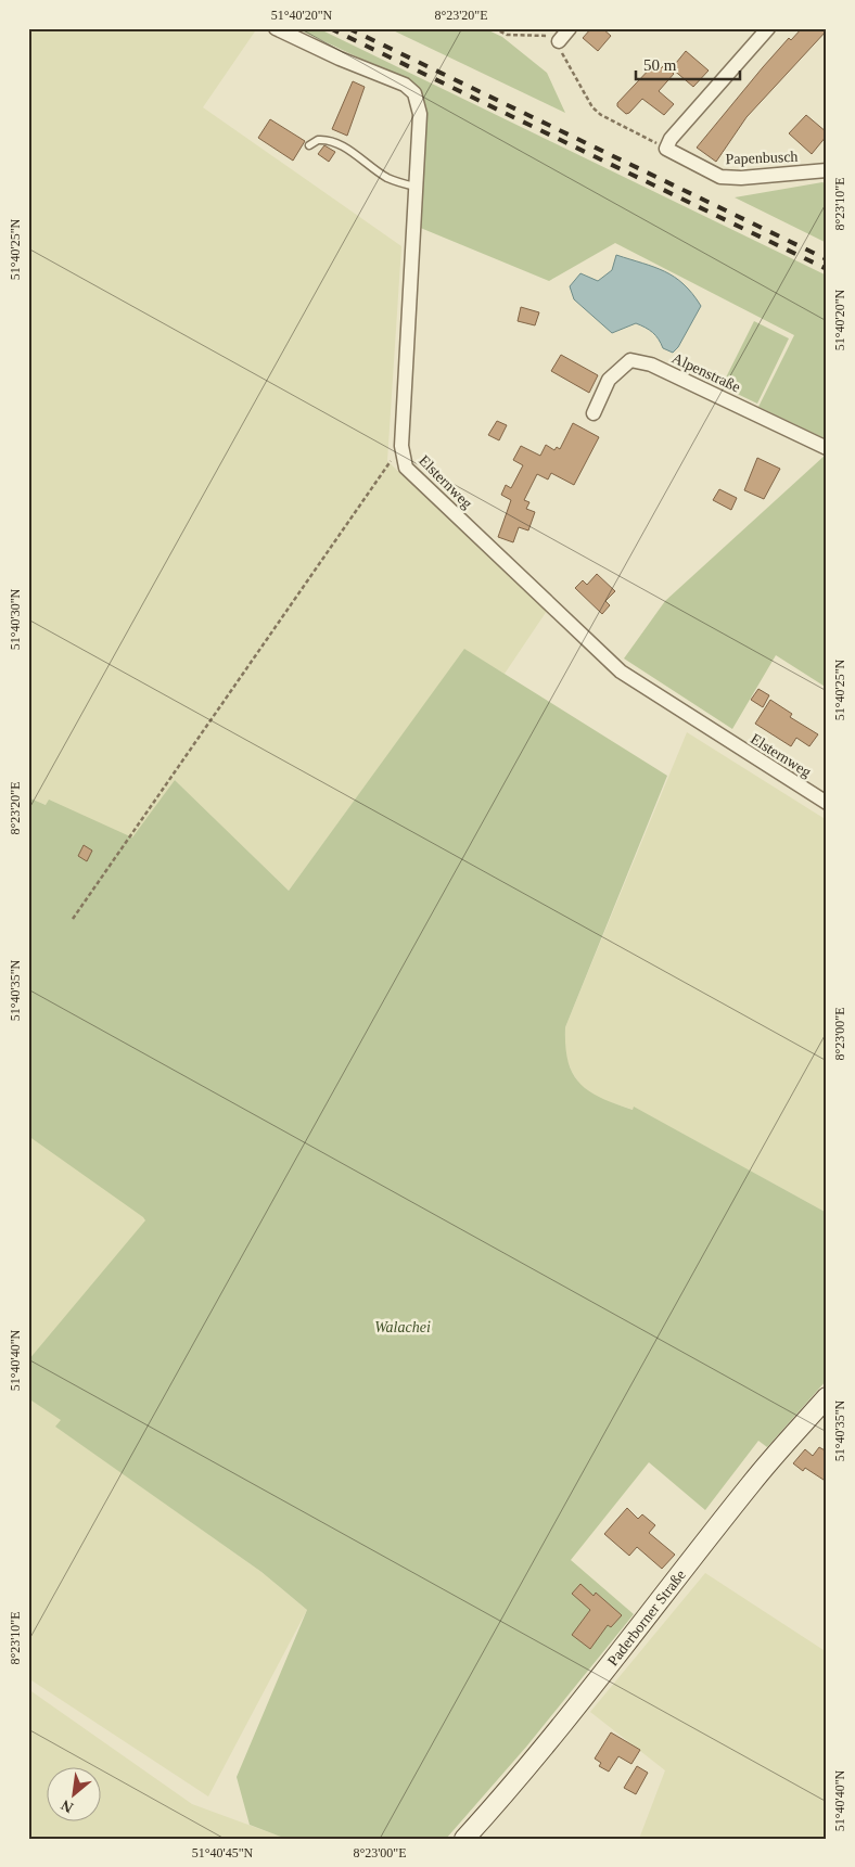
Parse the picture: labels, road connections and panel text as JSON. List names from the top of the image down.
{
  "streets": {
    "main road": ["Paderborner Straße"],
    "street": ["Papenbusch", "Alpenstraße", "Elsternweg"]
  },
  "parks": ["Walachei"],
  "scale_bar": "50 m",
  "north": "bottom left",
  "coordinates": [
    "51°40'20\"N",
    "8°23'20\"E",
    "8°23'10\"E",
    "51°40'25\"N",
    "51°40'30\"N",
    "51°40'35\"N",
    "8°23'00\"E",
    "51°40'40\"N",
    "51°40'45\"N"
  ]
}
